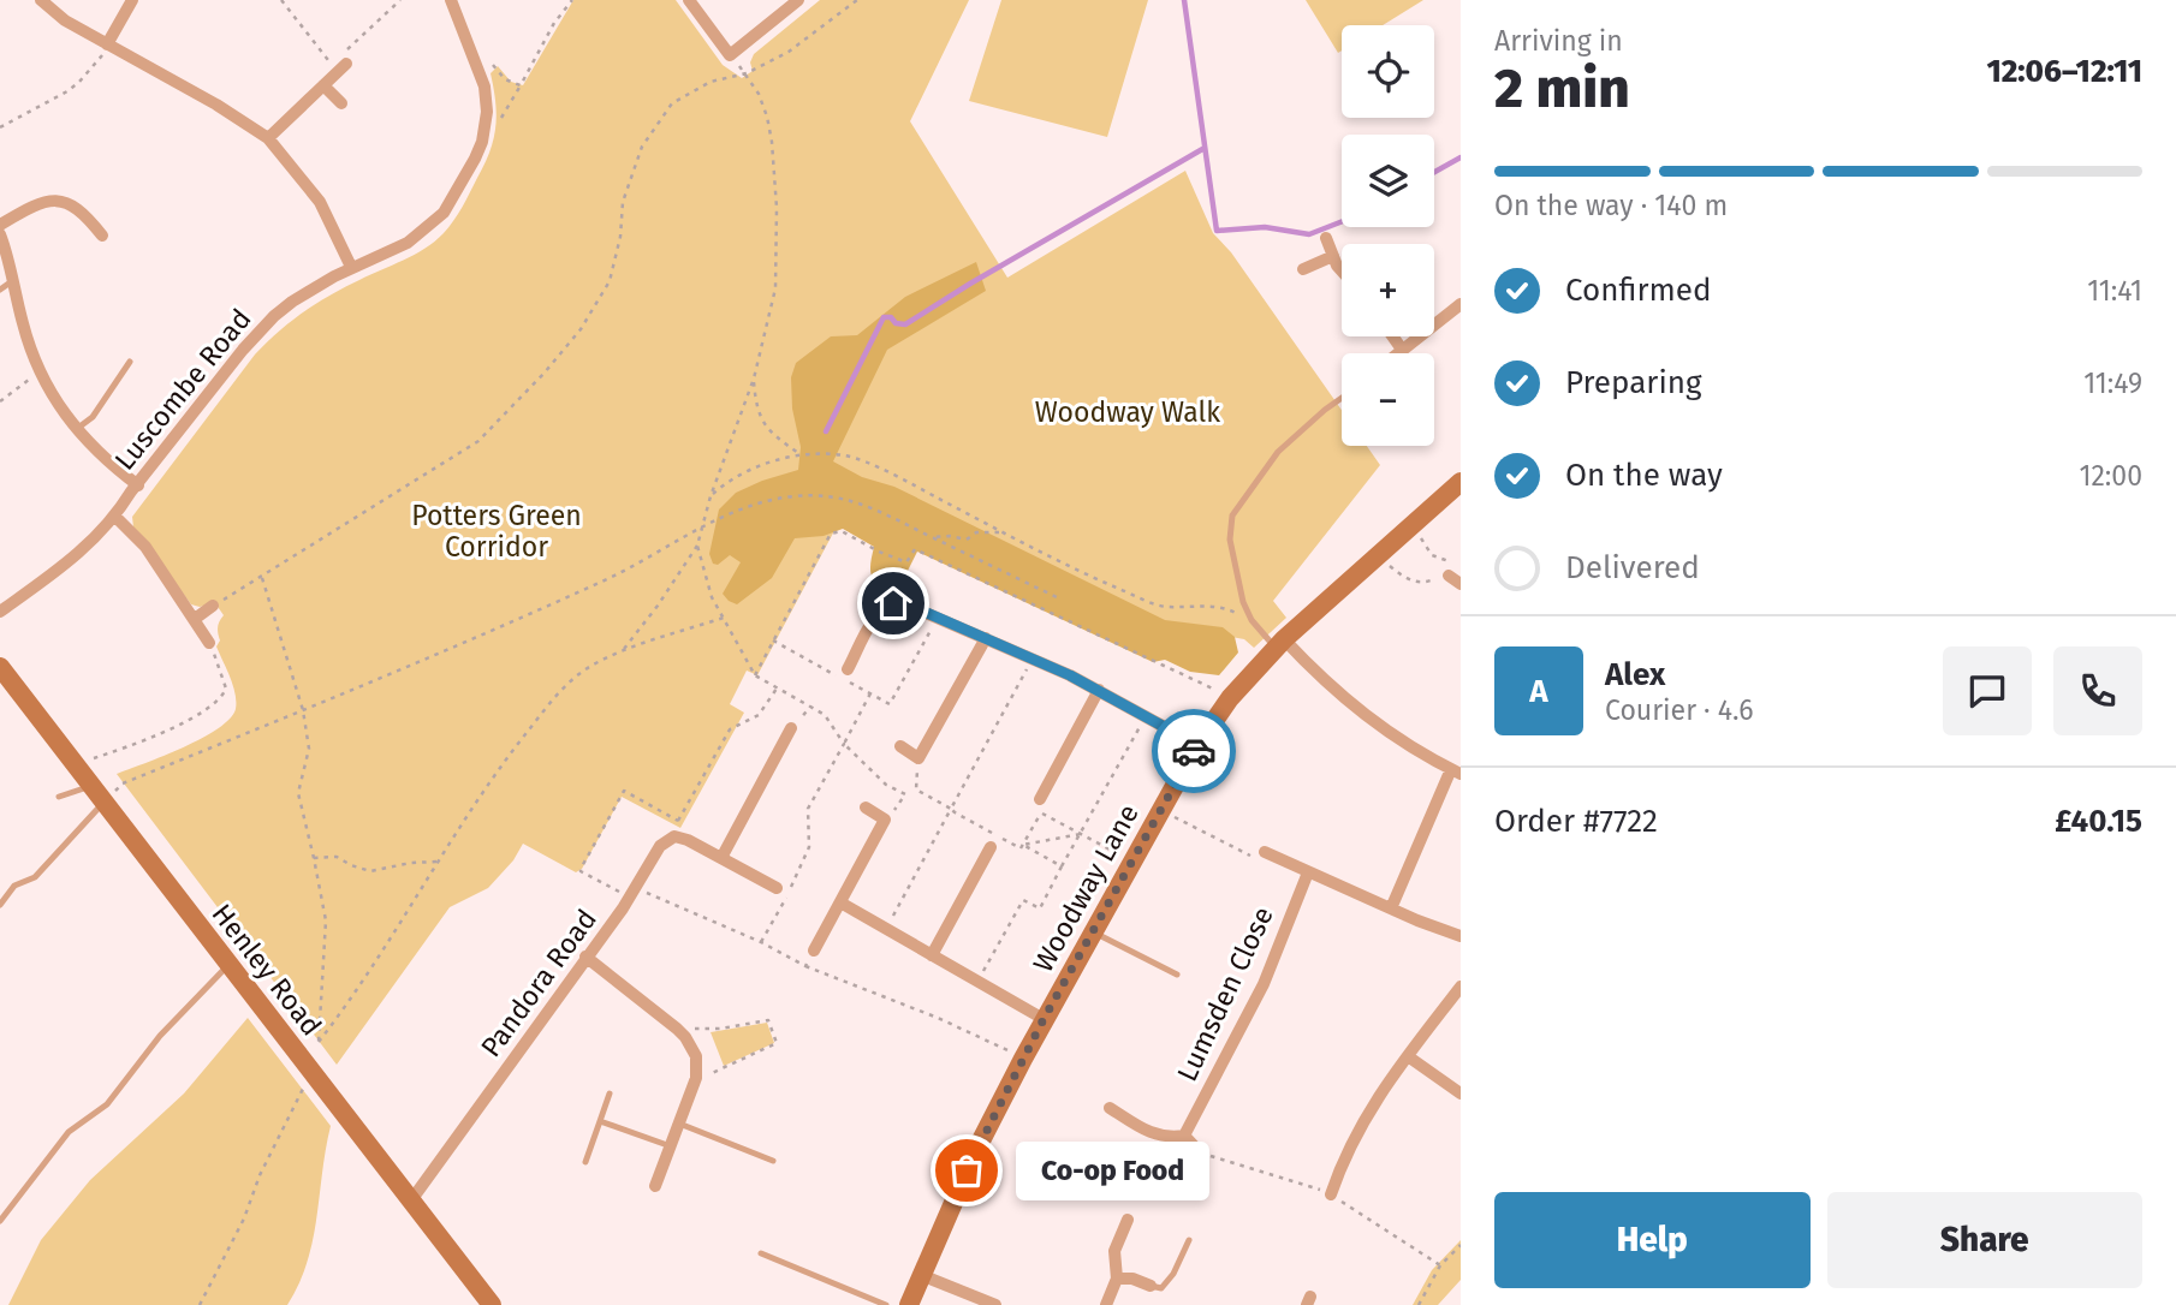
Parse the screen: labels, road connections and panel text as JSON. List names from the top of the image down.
{
  "streets": {
    "street": [
      "Luscombe Road",
      "Woodway Lane",
      "Henley Road",
      "Pandora Road",
      "Lumsden Close"
    ]
  },
  "crossings": [
    ["Henley Road", "Pandora Road"]
  ],
  "parks": ["Woodway Walk", "Potters Green Corridor"],
  "places": ["Co-op Food"],
  "page": {
    "heading": ["2 min", "Arriving in", "12:06–12:11"],
    "panel": [
      "Alex",
      "Courier · 4.6",
      "Order #7722",
      "£40.15"
    ],
    "map_buttons": ["+", "−"],
    "bar": "On the way · 140 m",
    "list": [
      ["Confirmed", "11:41"],
      ["Preparing", "11:49"],
      ["On the way", "12:00"],
      "Delivered"
    ],
    "round": "A",
    "bubble": "Co-op Food",
    "buttons": ["Help", "Share"]
  }
}
